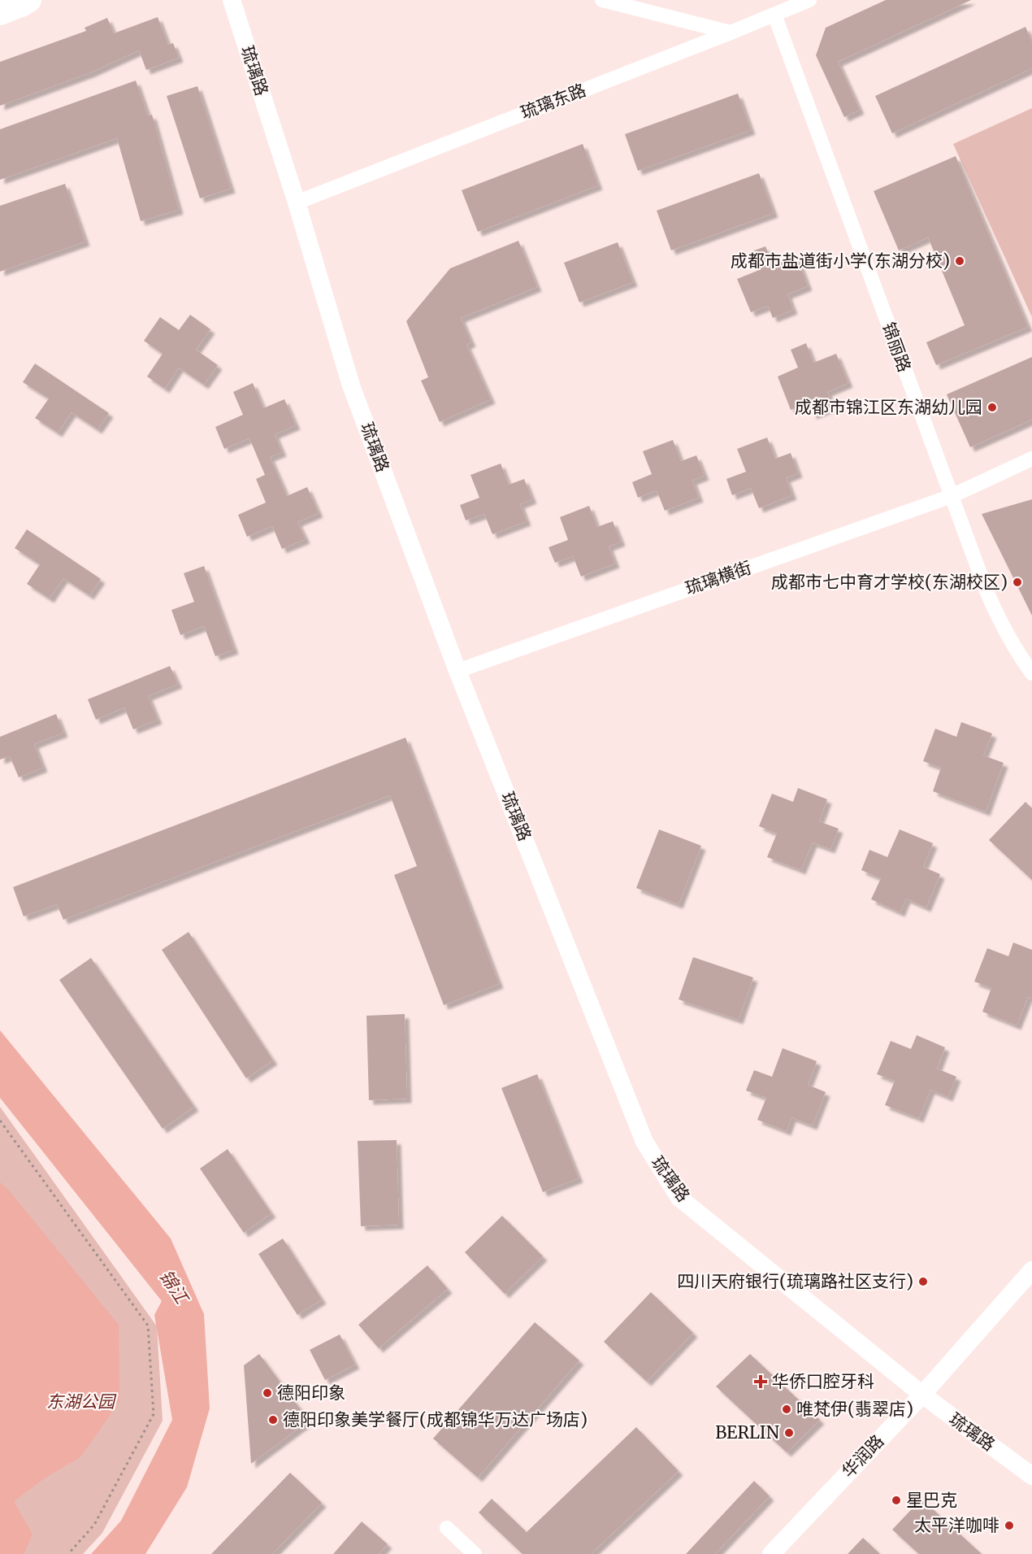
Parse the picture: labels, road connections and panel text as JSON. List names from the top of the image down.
{
  "streets": {
    "street": [
      "琉璃路",
      "琉璃东路",
      "锦丽路",
      "琉璃横街",
      "华润路"
    ]
  },
  "crossings": [
    ["琉璃路", "琉璃东路"],
    ["琉璃路", "琉璃横街"],
    ["琉璃路", "华润路"],
    ["琉璃东路", "锦丽路"],
    ["锦丽路", "琉璃横街"]
  ],
  "water": ["锦江"],
  "parks": ["东湖公园"],
  "places": {
    "other": [
      "成都市盐道街小学(东湖分校)",
      "成都市锦江区东湖幼儿园",
      "成都市七中育才学校(东湖校区)",
      "四川天府银行(琉璃路社区支行)",
      "德阳印象",
      "唯梵伊(翡翠店)",
      "德阳印象美学餐厅(成都锦华万达广场店)",
      "BERLIN",
      "星巴克",
      "太平洋咖啡"
    ],
    "health": ["华侨口腔牙科"]
  }
}
